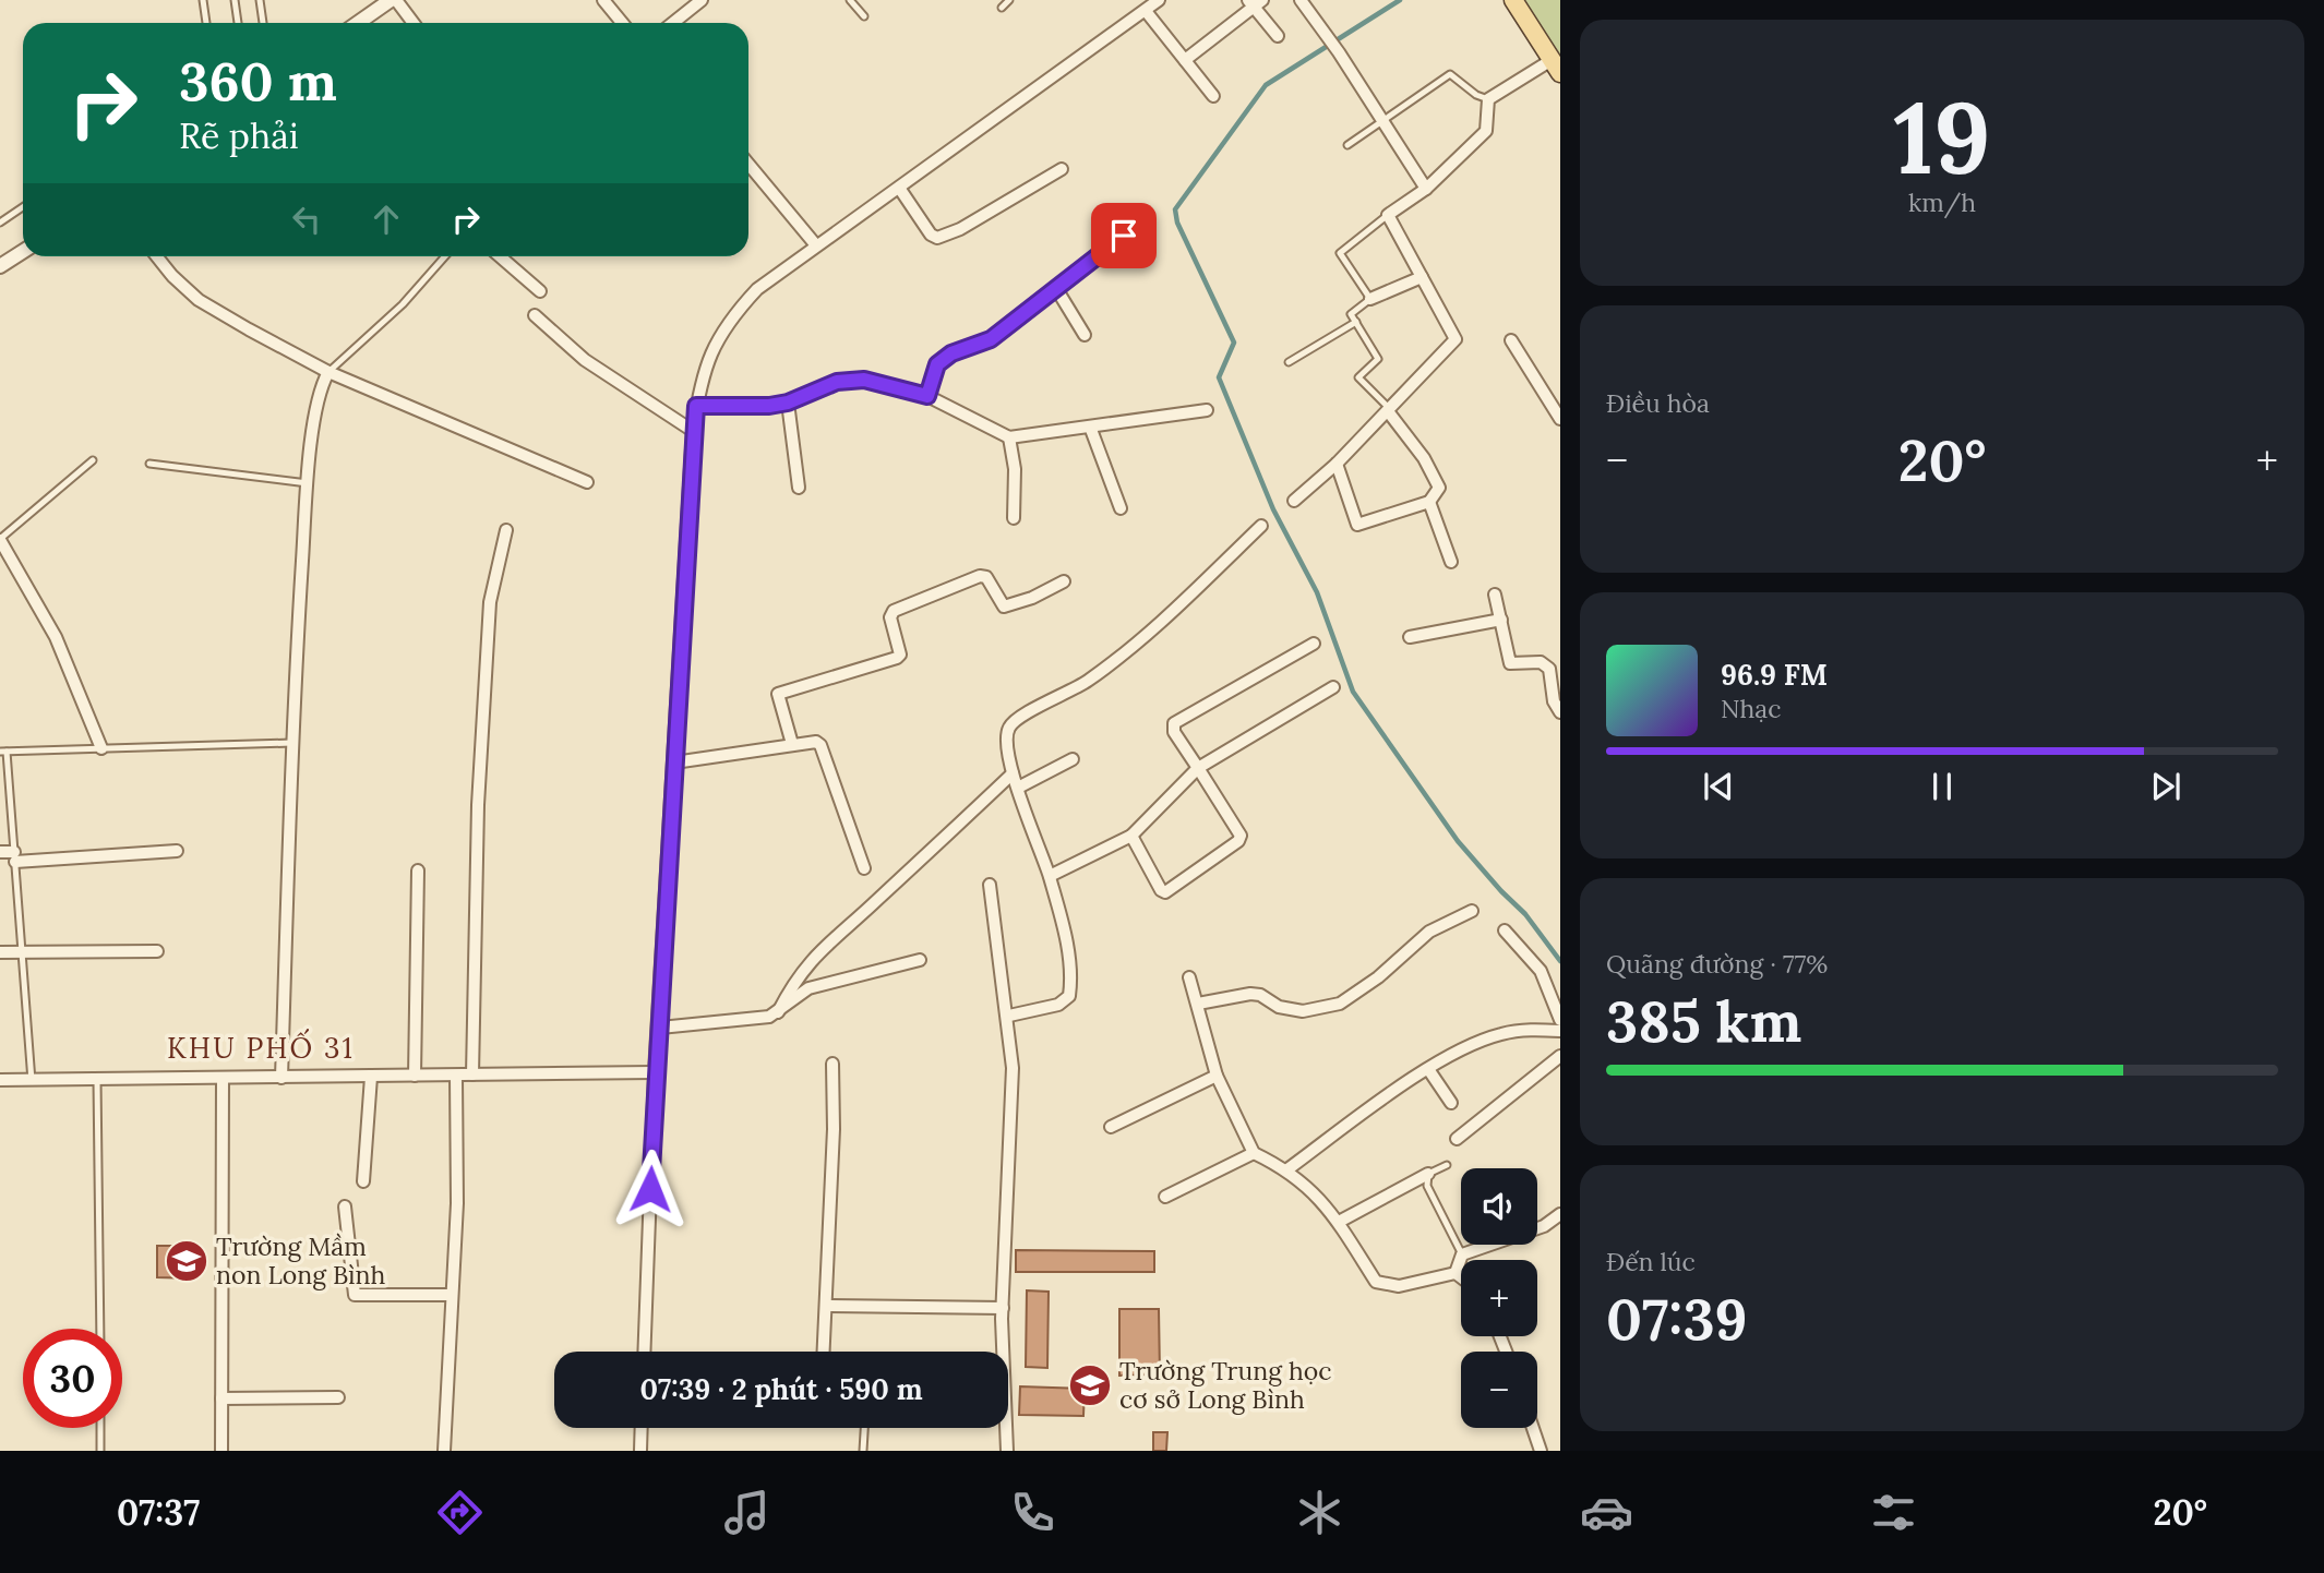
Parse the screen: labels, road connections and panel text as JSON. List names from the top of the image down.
{
  "districts": ["KHU PHỐ 31"],
  "places": {
    "school or university": ["Trường Mầm non Long Bình", "Trường Trung học cơ sở Long Bình"]
  },
  "page": {
    "tile": [
      ["19", "km/h"],
      "Điều hòa",
      ["Quãng đường · 77%", "385 km"],
      ["Đến lúc", "07:39"]
    ],
    "turn": ["360 m", "Rẽ phải"],
    "heat": ["−", "20°", "+"],
    "song": ["96.9 FM", "Nhạc"],
    "map_buttons": ["+", "−"],
    "limit": "30",
    "trip": "07:39 · 2 phút · 590 m",
    "tabs": ["07:37", "20°"]
  }
}
